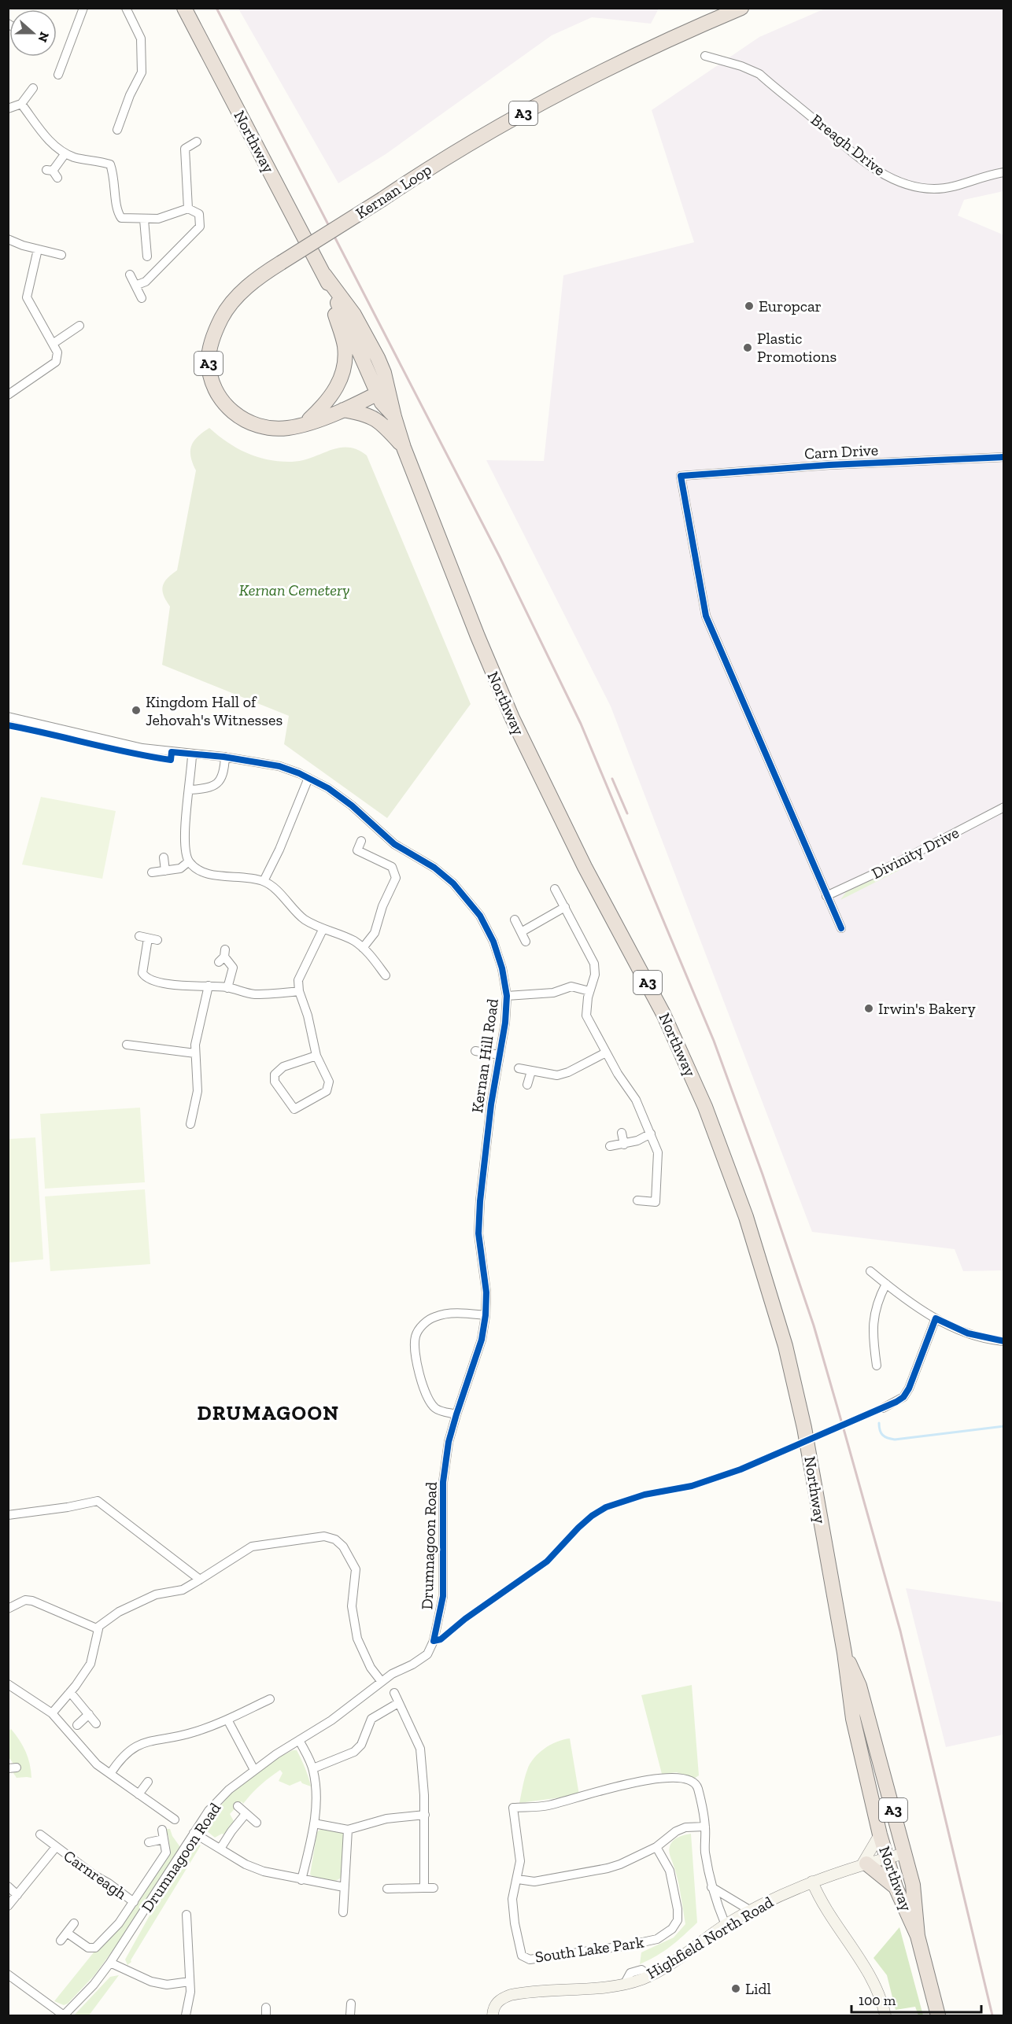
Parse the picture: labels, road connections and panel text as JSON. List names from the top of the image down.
{
  "streets": {
    "highway": ["A3", "Northway", "Kernan Loop"],
    "street": [
      "Breagh Drive",
      "Carn Drive",
      "Divinity Drive",
      "Kernan Hill Road",
      "Drumnagoon Road",
      "Carnreagh",
      "Highfield North Road",
      "South Lake Park"
    ]
  },
  "crossings": [
    ["A3", "Northway"],
    ["A3", "Kernan Loop"],
    ["Northway", "Highfield North Road"],
    ["Carn Drive", "Divinity Drive"],
    ["Kernan Hill Road", "Drumnagoon Road"],
    ["Highfield North Road", "South Lake Park"]
  ],
  "districts": ["DRUMAGOON"],
  "parks": ["Kernan Cemetery"],
  "places": [
    "Europcar",
    "Plastic Promotions",
    "Kingdom Hall of Jehovah's Witnesses",
    "Irwin's Bakery",
    "Lidl"
  ],
  "scale_bar": "100 m",
  "north": "right"
}
